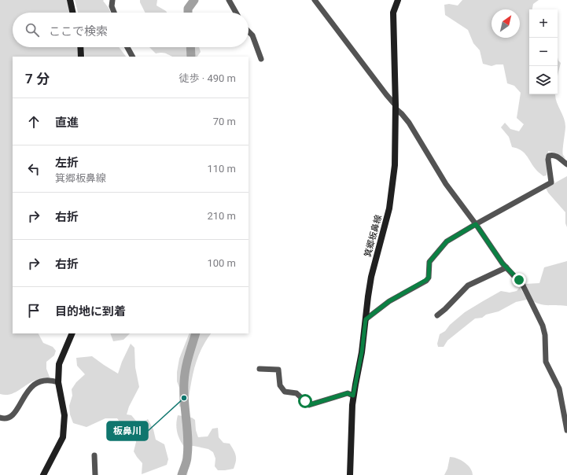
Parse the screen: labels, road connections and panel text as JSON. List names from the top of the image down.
{
  "streets": {
    "main road": ["箕郷板鼻線"]
  },
  "places": ["板鼻川"],
  "north": "top right",
  "page": {
    "map_buttons": ["+", "−"],
    "search": "ここで検索",
    "heading": ["7 分", "徒歩 · 490 m"],
    "list": [
      ["直進", "70 m"],
      ["左折", "箕郷板鼻線", "110 m"],
      ["右折", "210 m"],
      ["右折", "100 m"],
      "目的地に到着"
    ]
  }
}
